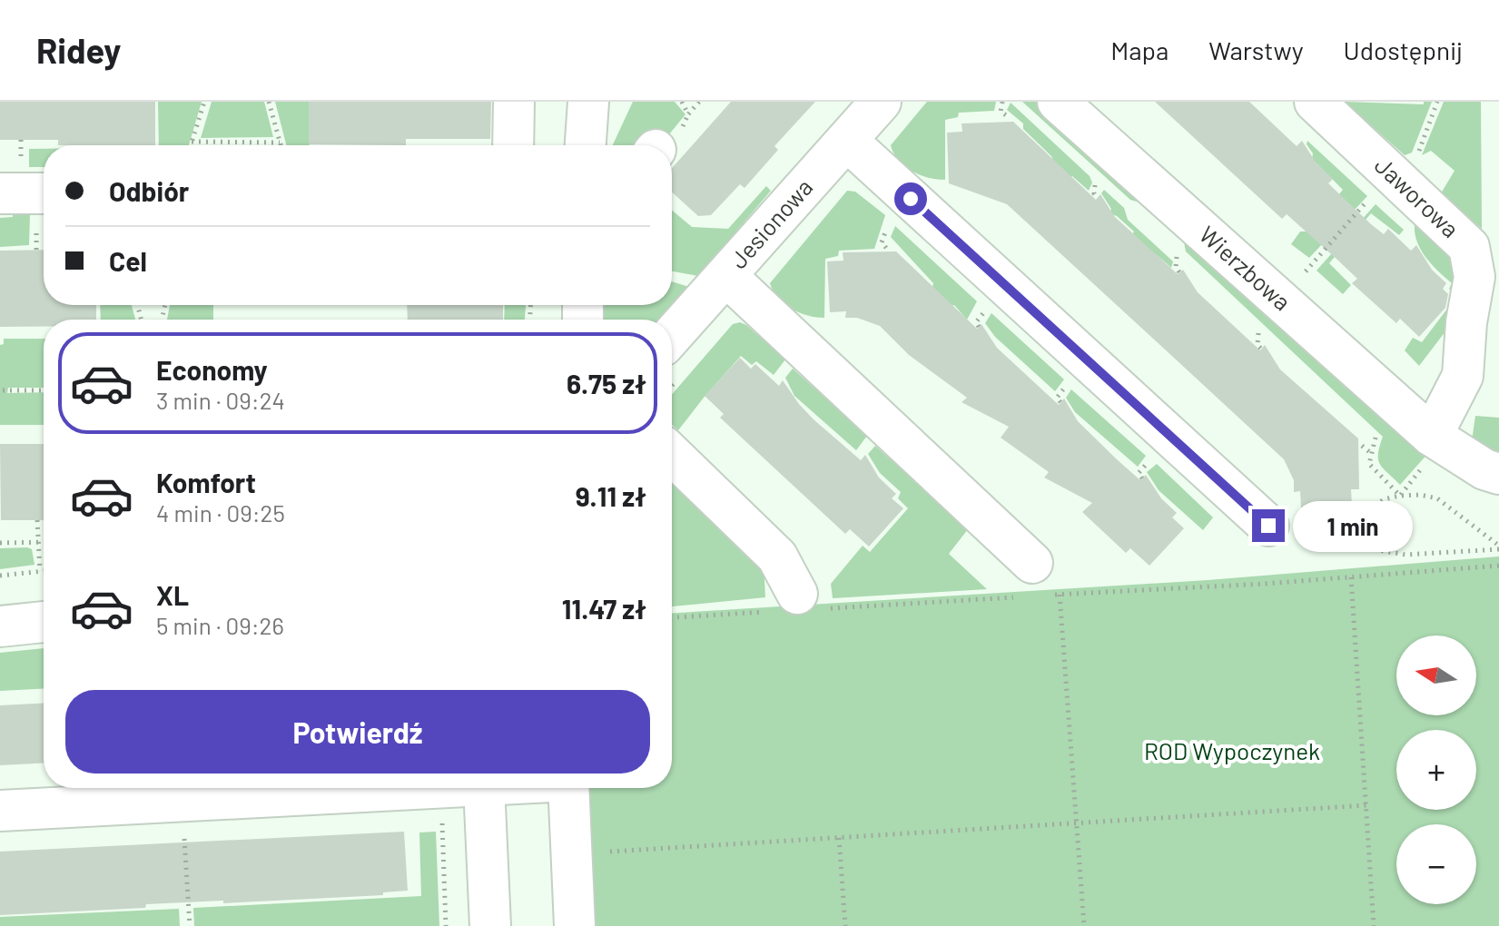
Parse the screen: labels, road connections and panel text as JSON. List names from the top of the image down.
{
  "streets": {
    "street": ["Jaworowa", "Jesionowa", "Wierzbowa"]
  },
  "crossings": [
    ["Jaworowa", "Wierzbowa"]
  ],
  "parks": ["ROD Wypoczynek"],
  "north": "left",
  "page": {
    "header": "Ridey",
    "nav": ["Mapa", "Warstwy", "Udostępnij"],
    "banner": ["Odbiór", "Cel"],
    "list": [
      {
        "name": "Economy",
        "note": "3 min · 09:24",
        "value": "6.75 zł"
      },
      {
        "name": "Komfort",
        "note": "4 min · 09:25",
        "value": "9.11 zł"
      },
      {
        "name": "XL",
        "note": "5 min · 09:26",
        "value": "11.47 zł"
      }
    ],
    "bubble": "1 min",
    "map_buttons": ["+", "−"],
    "buttons": "Potwierdź"
  }
}
